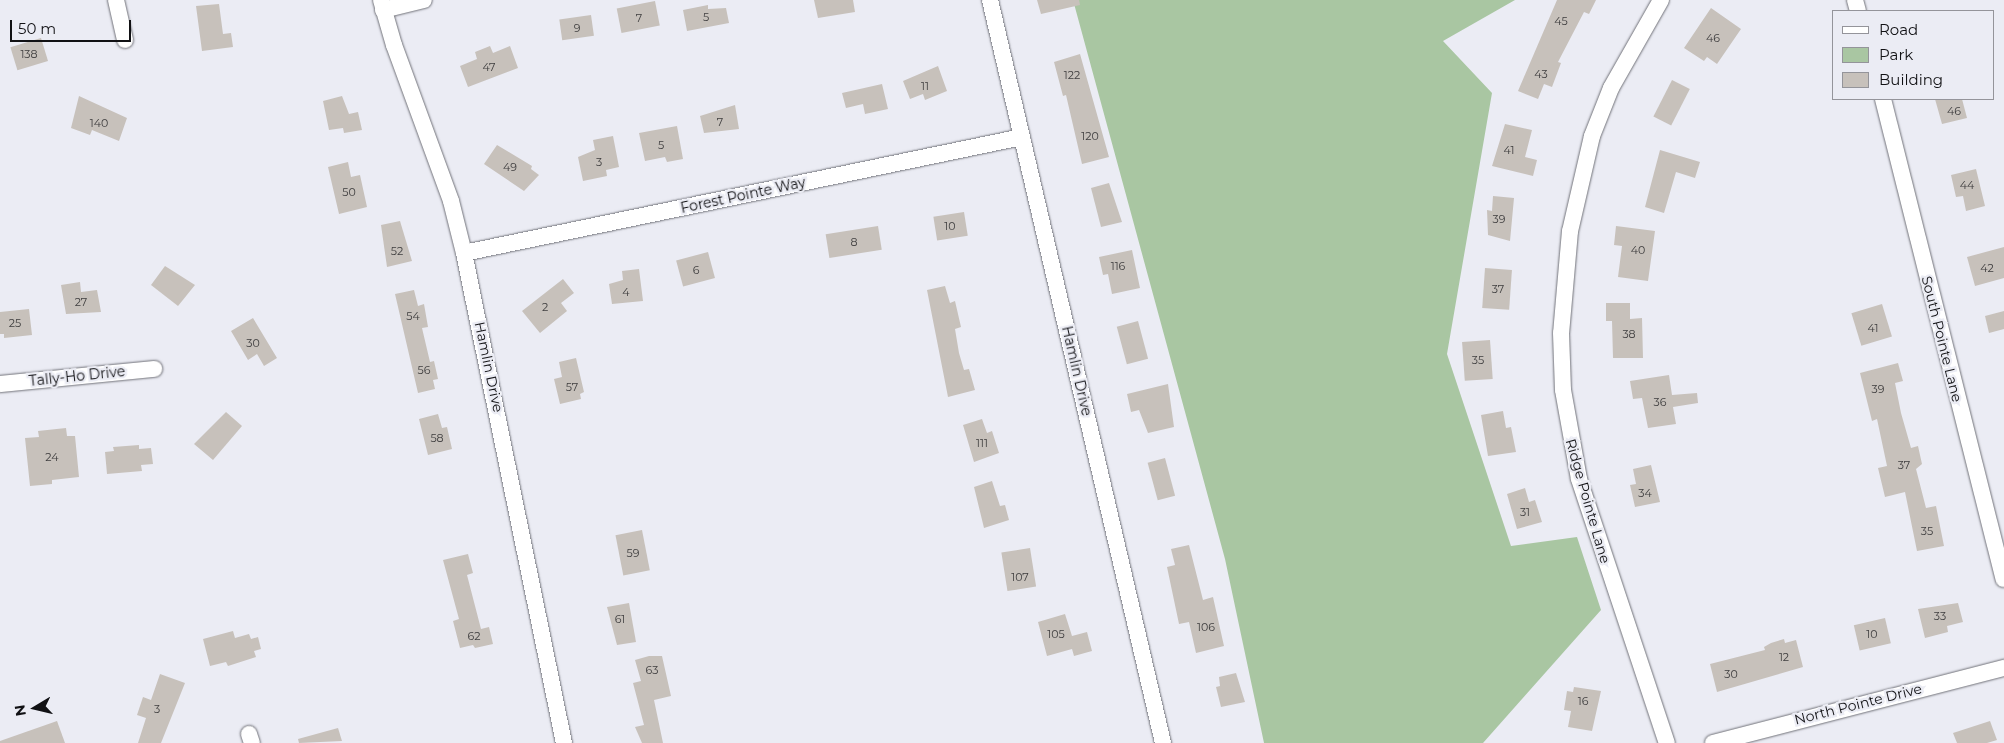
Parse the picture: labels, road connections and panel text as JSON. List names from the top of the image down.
{
  "streets": {
    "street": [
      "Forest Pointe Way",
      "South Pointe Lane",
      "Hamlin Drive",
      "Tally-Ho Drive",
      "Ridge Pointe Lane",
      "North Pointe Drive"
    ]
  },
  "crossings": [
    ["Forest Pointe Way", "Hamlin Drive"]
  ],
  "house_numbers": [
    "5",
    "7",
    "45",
    "9",
    "46",
    "138",
    "47",
    "43",
    "122",
    "11",
    "46",
    "7",
    "140",
    "120",
    "5",
    "41",
    "3",
    "49",
    "44",
    "50",
    "39",
    "10",
    "8",
    "40",
    "52",
    "116",
    "42",
    "6",
    "37",
    "4",
    "27",
    "2",
    "54",
    "25",
    "41",
    "38",
    "30",
    "35",
    "56",
    "57",
    "39",
    "36",
    "58",
    "111",
    "24",
    "37",
    "34",
    "31",
    "35",
    "59",
    "107",
    "33",
    "61",
    "106",
    "105",
    "10",
    "62",
    "12",
    "63",
    "30",
    "16",
    "3"
  ],
  "legend": ["Road", "Park", "Building"],
  "scale_bar": "50 m",
  "north": "left"
}
